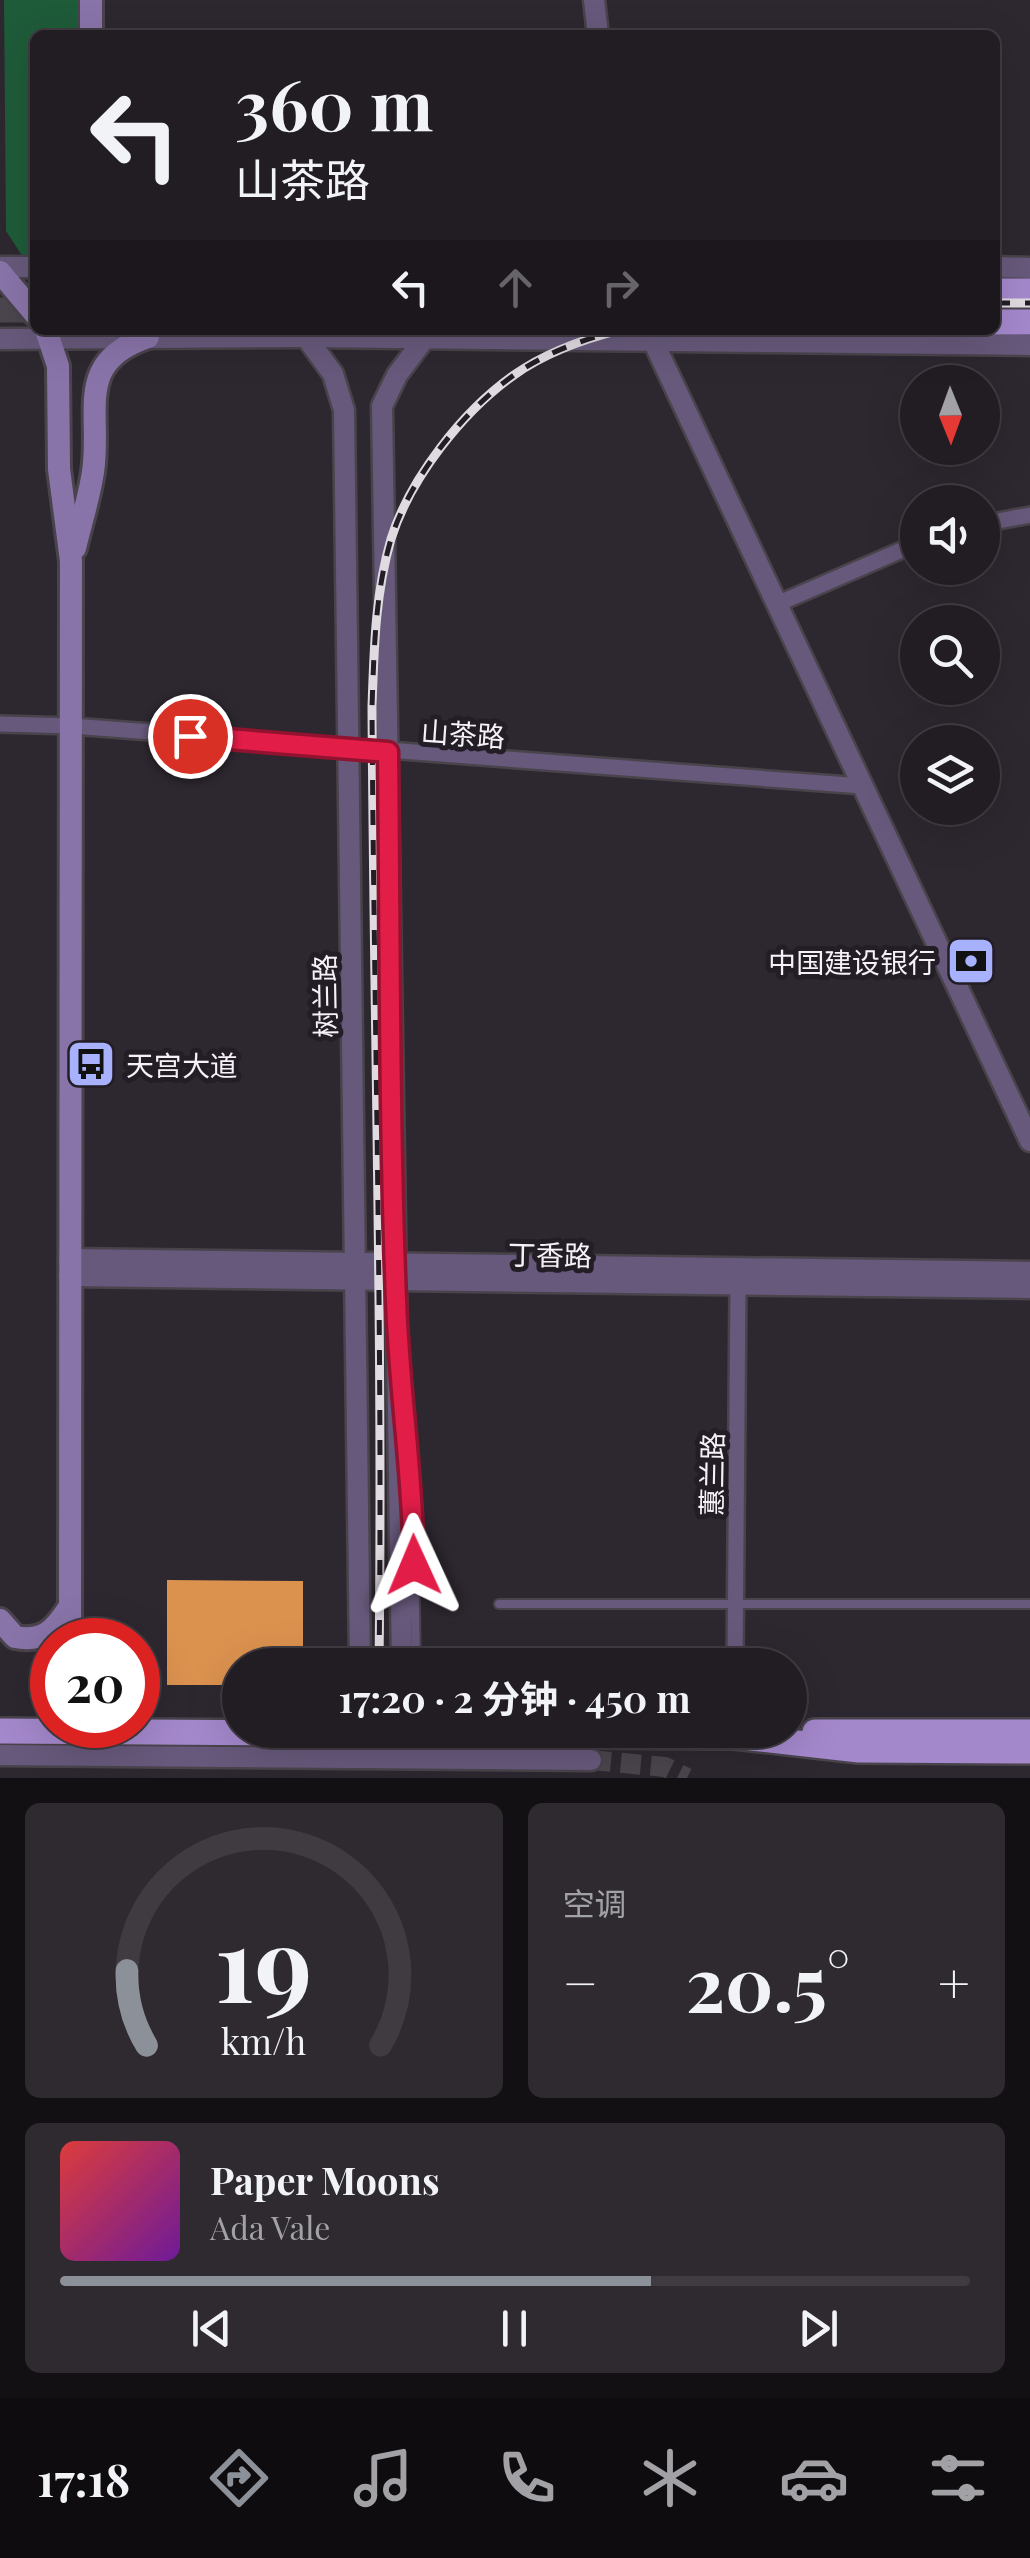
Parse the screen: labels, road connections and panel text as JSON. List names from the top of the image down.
{
  "streets": {
    "street": [
      "山茶路",
      "树兰路",
      "丁香路",
      "蕙兰路"
    ]
  },
  "crossings": [
    ["山茶路", "树兰路"],
    ["树兰路", "丁香路"],
    ["丁香路", "蕙兰路"]
  ],
  "places": {
    "bank": ["中国建设银行"],
    "bus stop": ["天宫大道"]
  },
  "north": "bottom",
  "page": {
    "turn": ["360 m", "山茶路"],
    "limit": "20",
    "trip": "17:20 · 2 分钟 · 450 m",
    "tile": "空调",
    "heat": ["−", "20.5°", "+"],
    "song": ["Paper Moons", "Ada Vale"],
    "tabs": "17:18",
    "gauge": ["19", "km/h"]
  }
}
